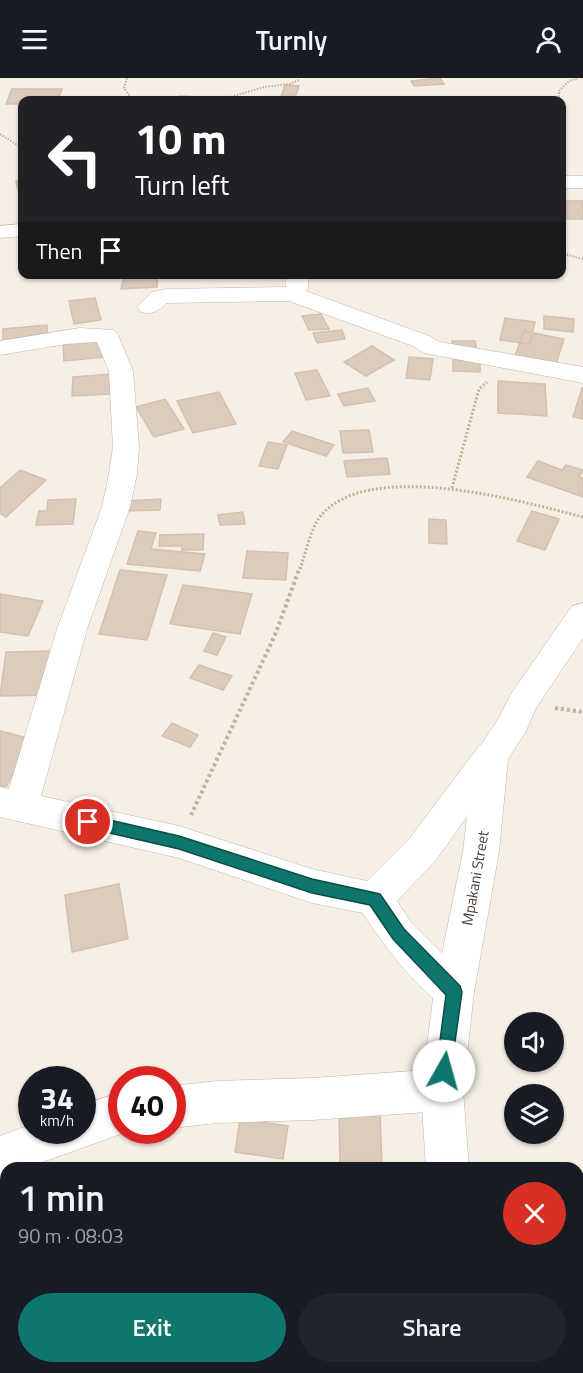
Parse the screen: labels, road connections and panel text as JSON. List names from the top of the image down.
{
  "streets": {
    "street": ["Mpakani Street"]
  },
  "page": {
    "header": "Turnly",
    "turn": ["10 m", "Turn left"],
    "then": "Then",
    "speed": "34 km/h",
    "limit": "40",
    "heading": ["1 min", "90 m · 08:03"],
    "buttons": ["Exit", "Share"]
  }
}
